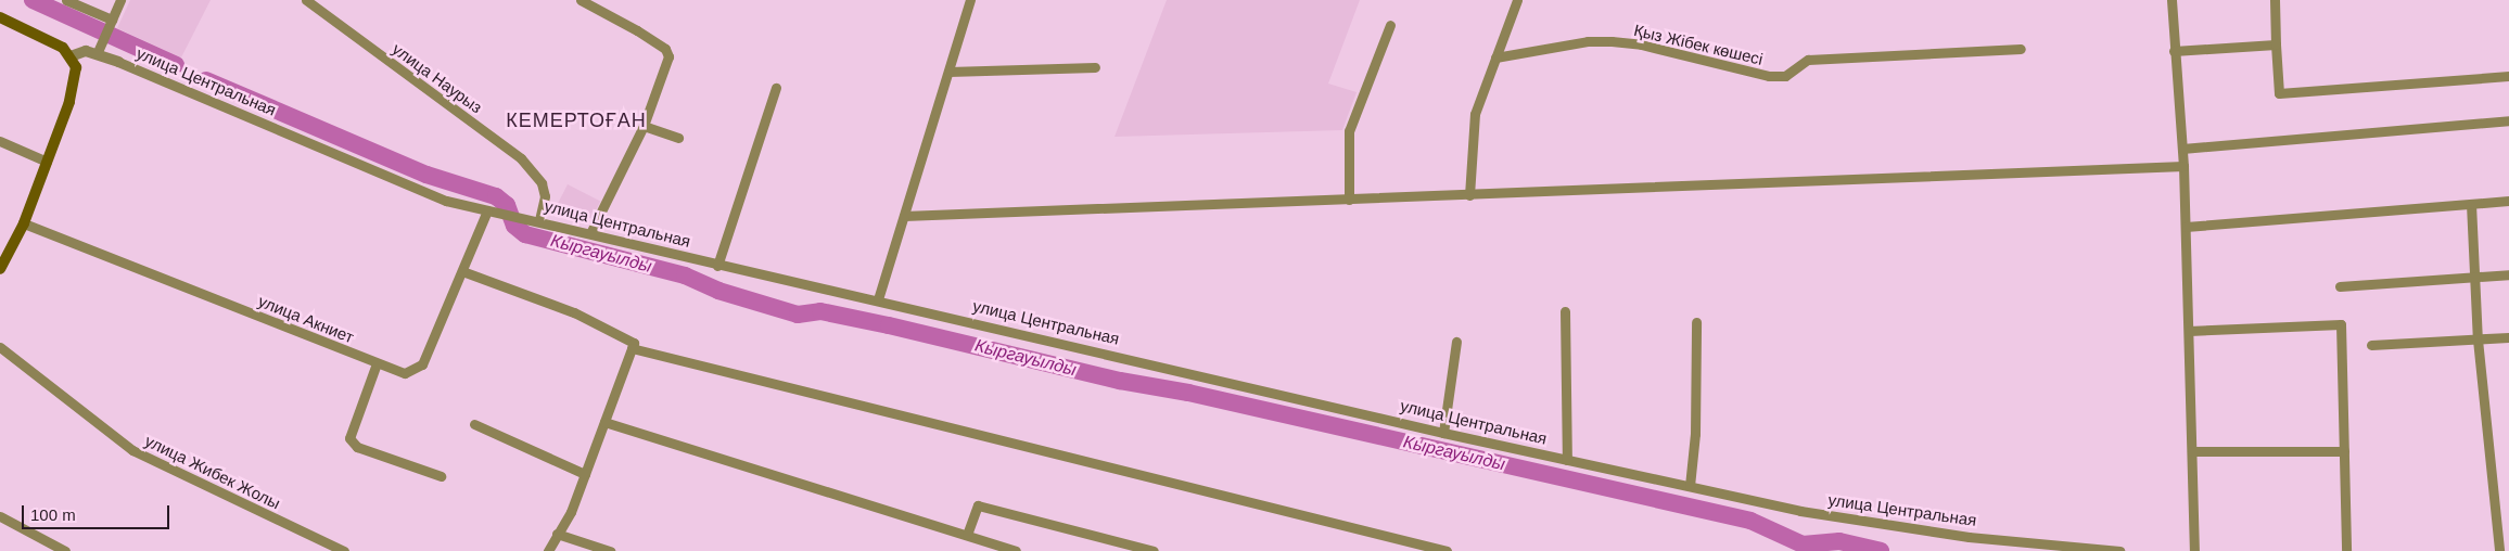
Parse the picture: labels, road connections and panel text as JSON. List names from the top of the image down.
{
  "streets": {
    "street": [
      "Қыз Жібек көшесі",
      "улица Наурыз",
      "улица Центральная",
      "улица Акниет",
      "улица Жибек Жолы"
    ]
  },
  "crossings": [
    ["улица Наурыз", "улица Центральная"],
    ["улица Центральная", "улица Акниет"]
  ],
  "districts": ["КЕМЕРТОҒАН"],
  "water": ["Кыргауылды"],
  "scale_bar": "100 m"
}
